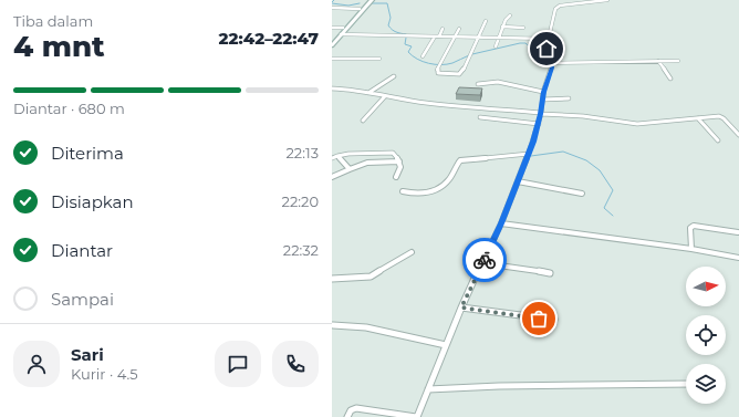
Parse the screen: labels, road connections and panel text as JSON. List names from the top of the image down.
{
  "north": "right",
  "page": {
    "heading": ["4 mnt", "Tiba dalam", "22:42–22:47"],
    "panel": ["Sari", "Kurir · 4.5"],
    "bar": "Diantar · 680 m",
    "list": [
      ["Diterima", "22:13"],
      ["Disiapkan", "22:20"],
      ["Diantar", "22:32"],
      "Sampai"
    ]
  }
}
